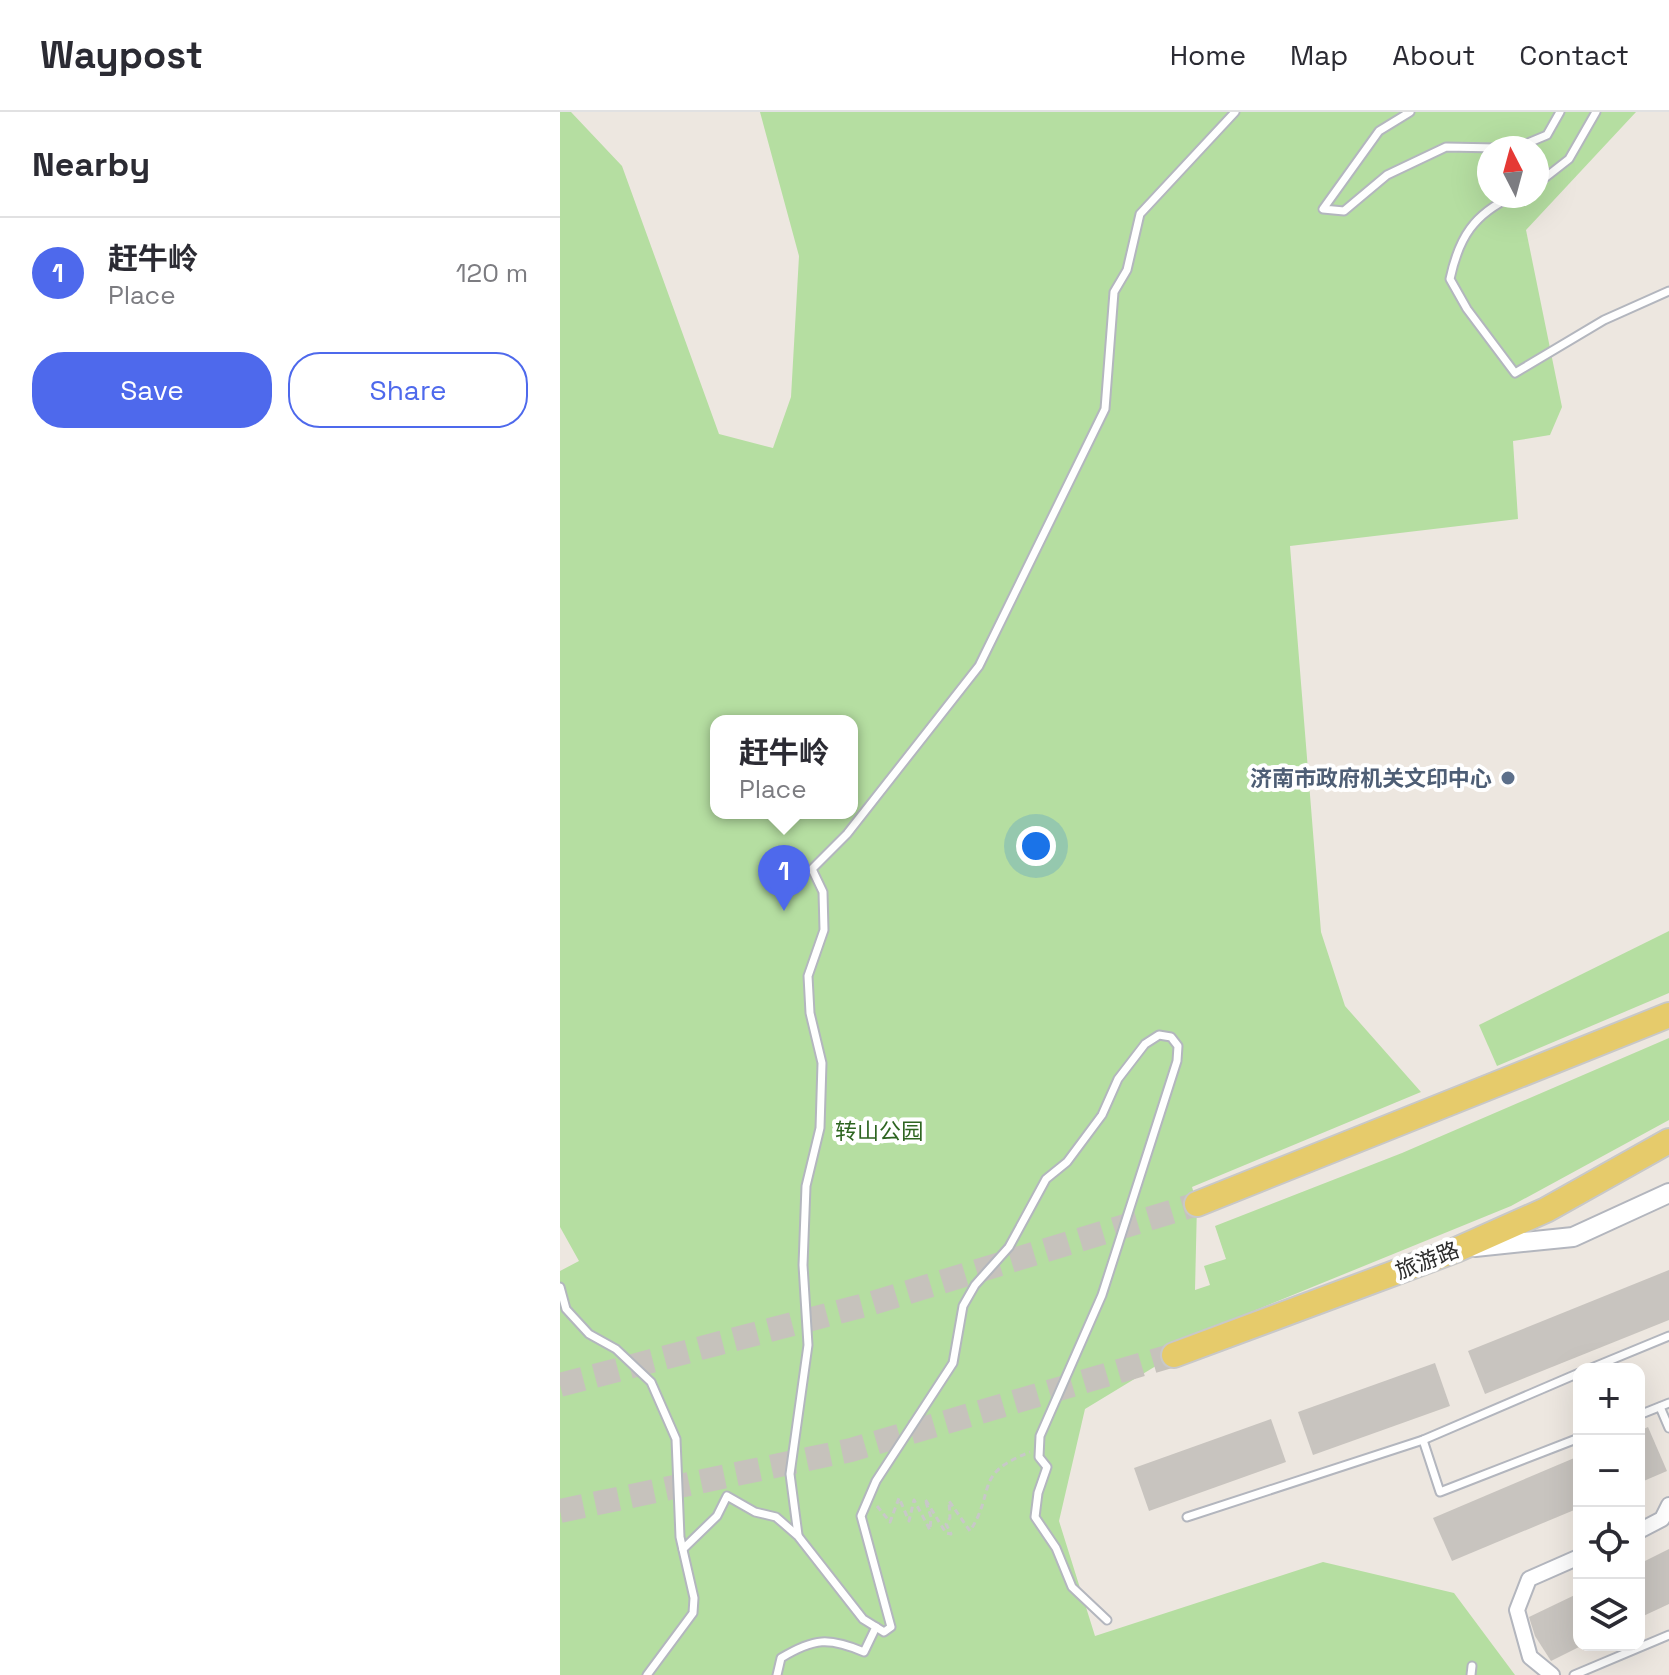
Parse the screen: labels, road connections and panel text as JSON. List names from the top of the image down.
{
  "streets": {
    "main road": ["旅游路"]
  },
  "parks": ["转山公园"],
  "places": ["济南市政府机关文印中心"],
  "north": "top",
  "page": {
    "header": "Waypost",
    "nav": [
      "Home",
      "Map",
      "About",
      "Contact"
    ],
    "heading": "Nearby",
    "list": [
      {
        "mark": "1",
        "name": "赶牛岭",
        "note": "Place",
        "value": "120 m"
      }
    ],
    "buttons": ["Save", "Share"],
    "popup": ["赶牛岭", "Place"],
    "pins": "1",
    "map_buttons": ["+", "−"]
  }
}
